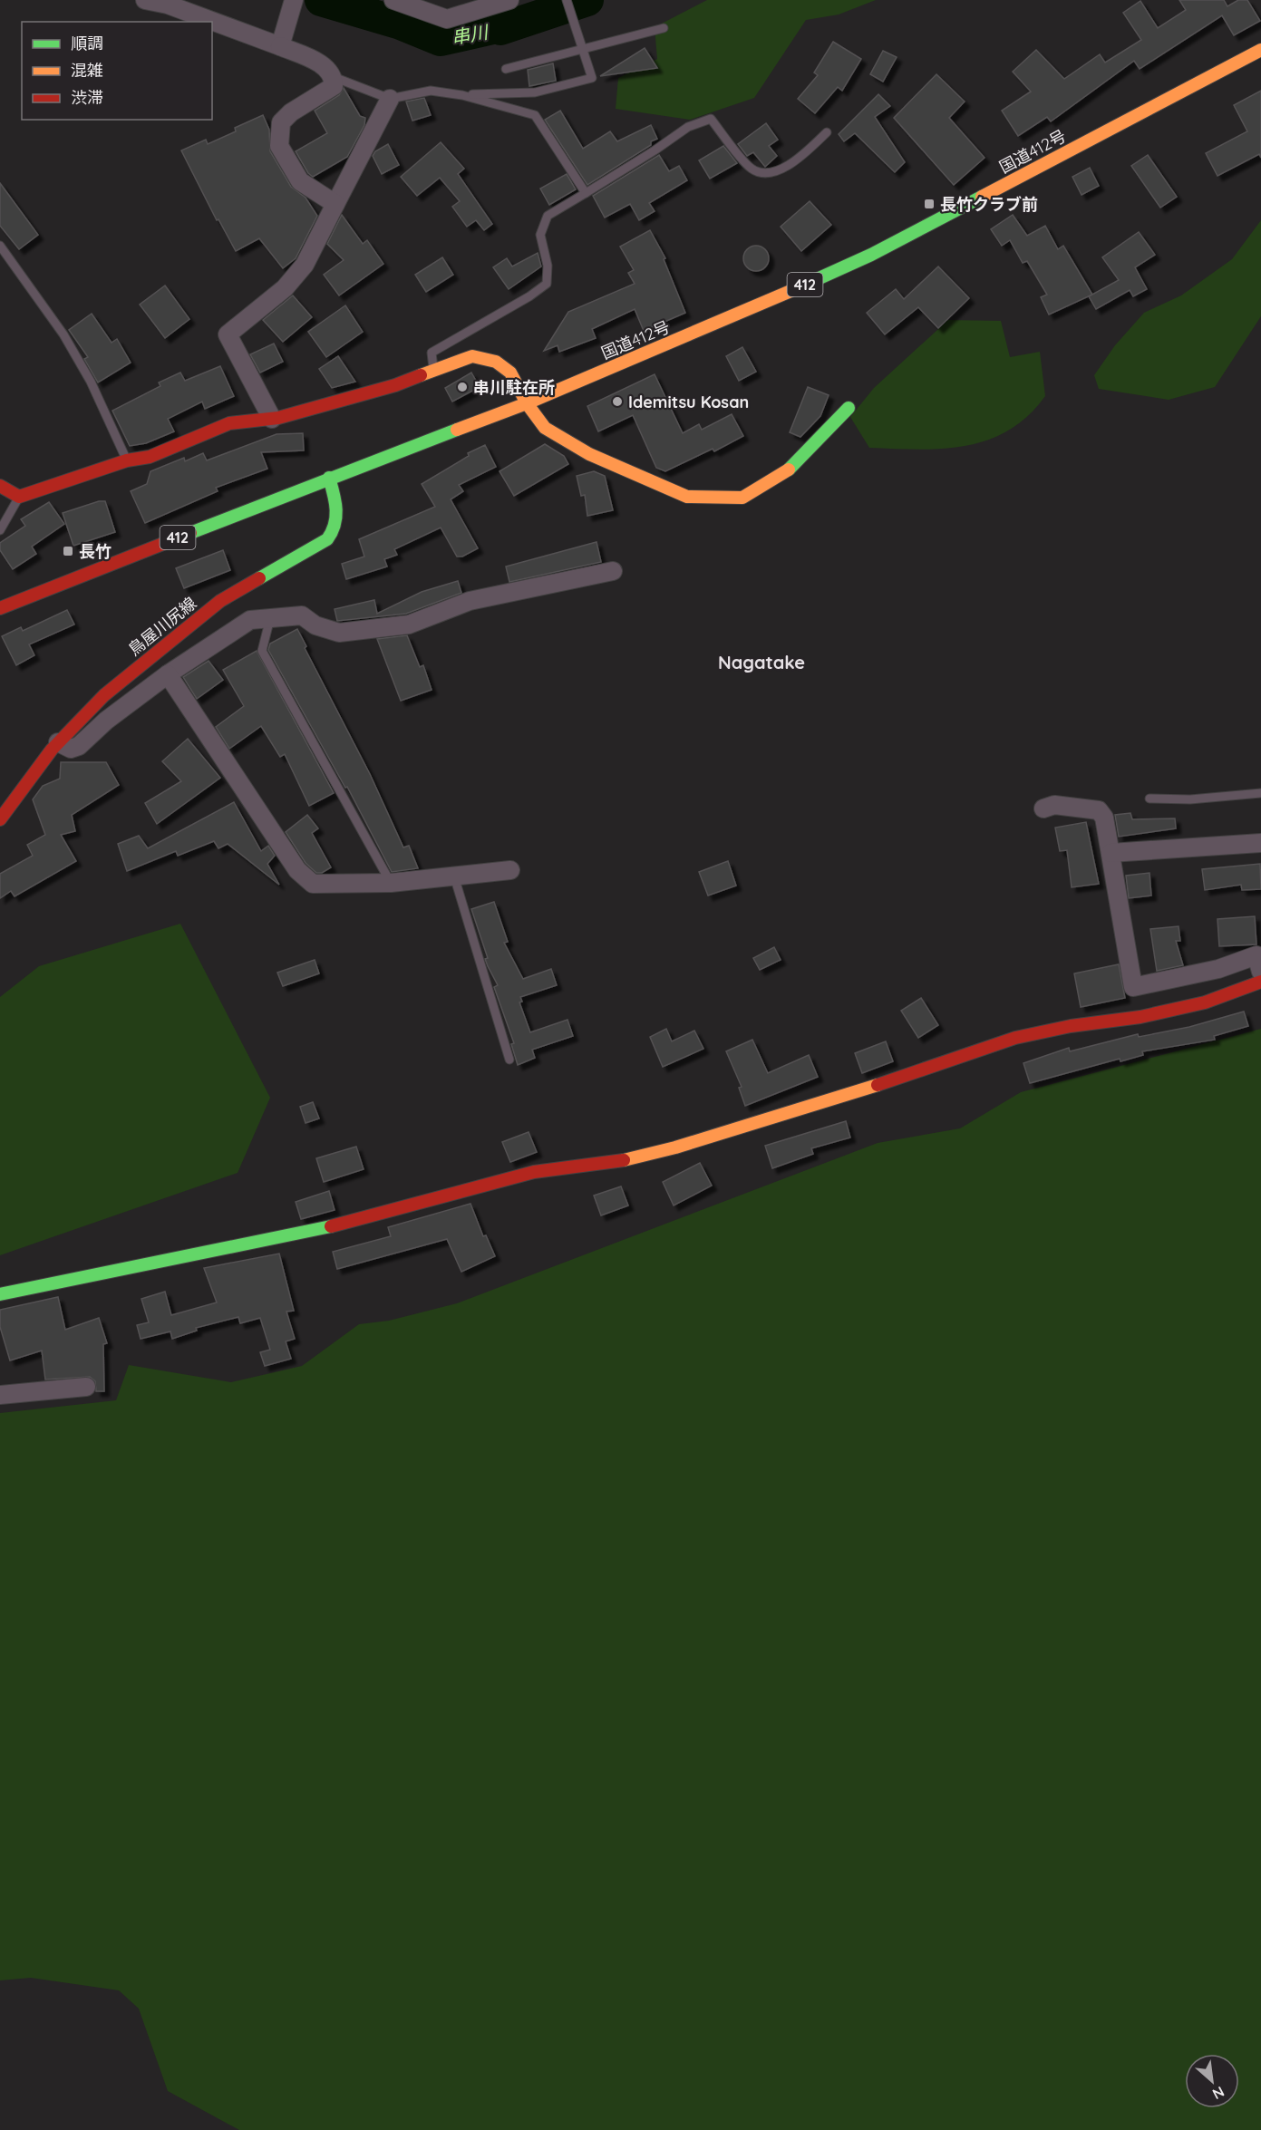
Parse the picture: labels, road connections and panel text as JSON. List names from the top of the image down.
{
  "streets": {
    "main road": ["国道412号", "412", "鳥屋川尻線"]
  },
  "crossings": [
    ["国道412号", "鳥屋川尻線"]
  ],
  "districts": ["Nagatake"],
  "water": ["串川"],
  "places": {
    "transit": ["長竹クラブ前", "長竹"],
    "other": ["串川駐在所", "Idemitsu Kosan"]
  },
  "legend": ["順調", "混雑", "渋滞"],
  "north": "bottom right"
}
